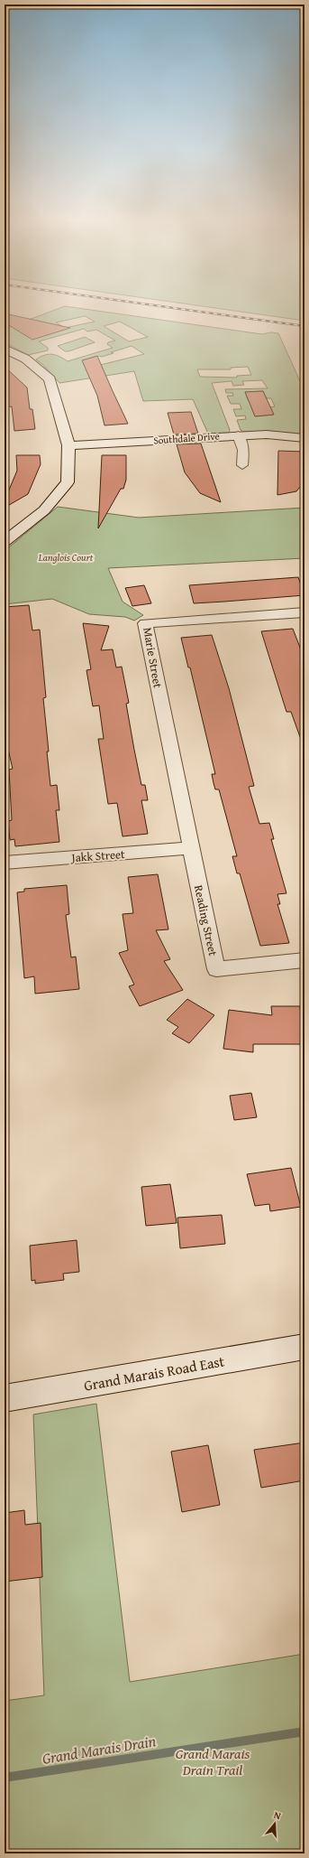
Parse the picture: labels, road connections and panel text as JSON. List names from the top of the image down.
{
  "streets": {
    "street": [
      "Southdale Drive",
      "Marie Street",
      "Jakk Street",
      "Reading Street",
      "Grand Marais Road East"
    ]
  },
  "crossings": [
    ["Marie Street", "Jakk Street"],
    ["Marie Street", "Reading Street"],
    ["Jakk Street", "Reading Street"]
  ],
  "water": ["Grand Marais Drain"],
  "parks": ["Langlois Court", "Grand Marais Drain Trail"],
  "north": "top"
}
